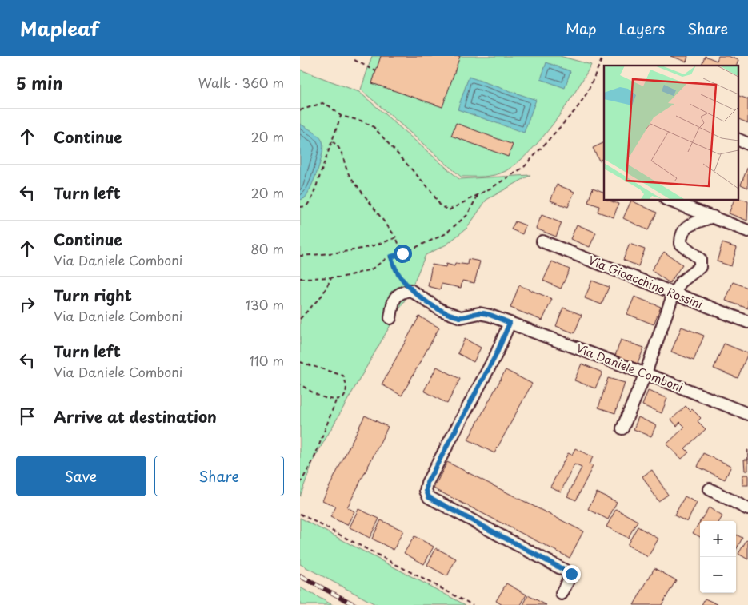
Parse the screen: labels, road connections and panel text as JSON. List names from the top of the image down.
{
  "streets": {
    "street": ["Via Gioacchino Rossini", "Via Daniele Comboni"]
  },
  "page": {
    "header": "Mapleaf",
    "nav": ["Map", "Layers", "Share"],
    "heading": ["5 min", "Walk · 360 m"],
    "list": [
      ["Continue", "20 m"],
      ["Turn left", "20 m"],
      ["Continue", "Via Daniele Comboni", "80 m"],
      ["Turn right", "Via Daniele Comboni", "130 m"],
      ["Turn left", "Via Daniele Comboni", "110 m"],
      "Arrive at destination"
    ],
    "buttons": ["Save", "Share"],
    "map_buttons": ["+", "−"]
  }
}
